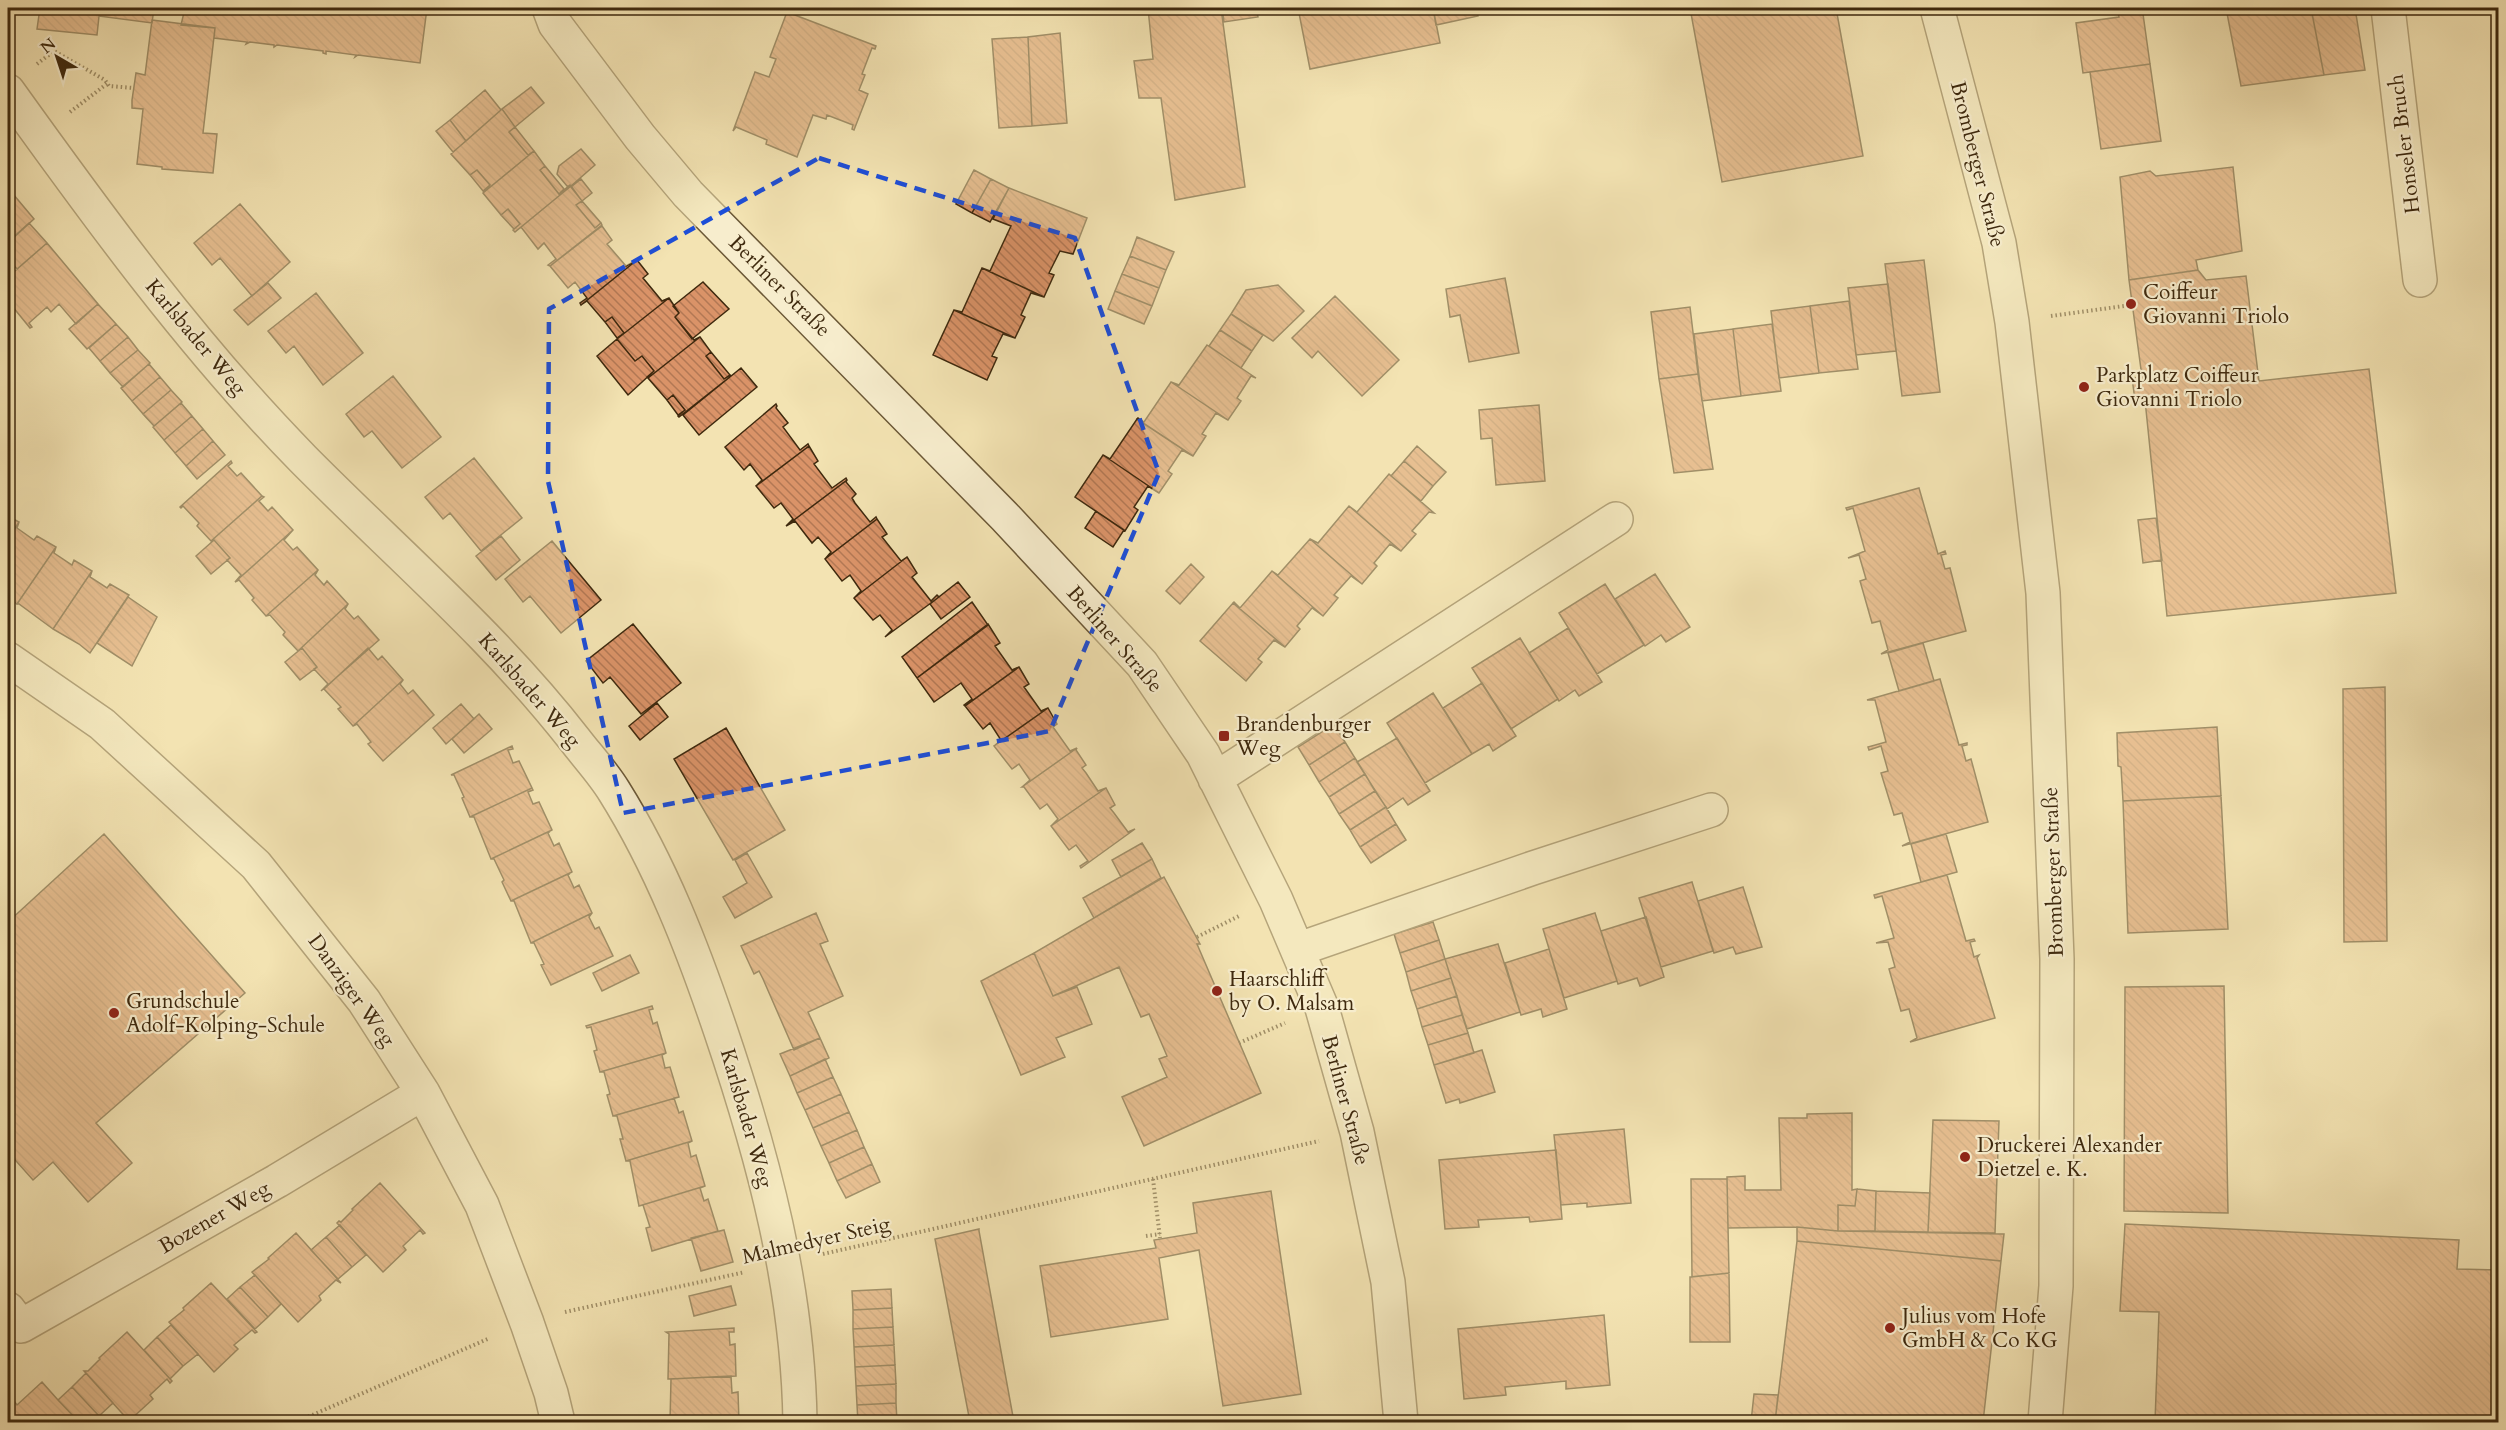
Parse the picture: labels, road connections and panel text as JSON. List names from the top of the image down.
{
  "streets": {
    "street": [
      "Honseler Bruch",
      "Bromberger Straße",
      "Berliner Straße",
      "Karlsbader Weg",
      "Danziger Weg",
      "Bozener Weg"
    ],
    "path": ["Malmedyer Steig"]
  },
  "crossings": [
    ["Berliner Straße", "Malmedyer Steig"],
    ["Karlsbader Weg", "Malmedyer Steig"],
    ["Danziger Weg", "Bozener Weg"],
    ["Danziger Weg", "Malmedyer Steig"]
  ],
  "places": {
    "other": [
      "Coiffeur Giovanni Triolo",
      "Parkplatz Coiffeur Giovanni Triolo",
      "Haarschliff by O. Malsam",
      "Grundschule Adolf-Kolping-Schule",
      "Druckerei Alexander Dietzel e. K.",
      "Julius vom Hofe GmbH & Co KG"
    ],
    "transit": ["Brandenburger Weg"]
  },
  "north": "top left"
}
